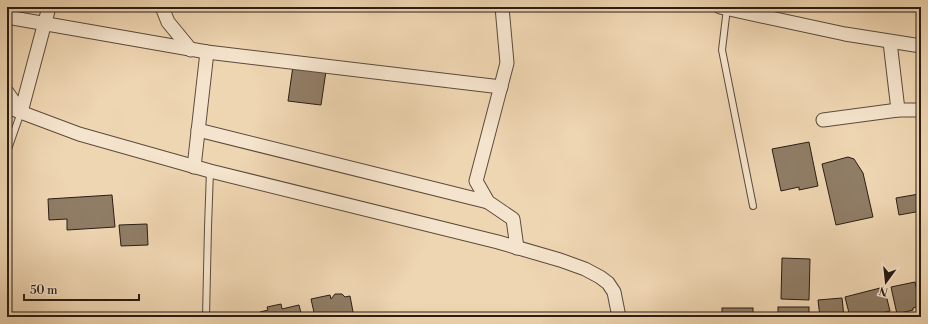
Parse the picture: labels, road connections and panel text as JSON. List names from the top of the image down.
{
  "scale_bar": "50 m",
  "north": "bottom"
}
